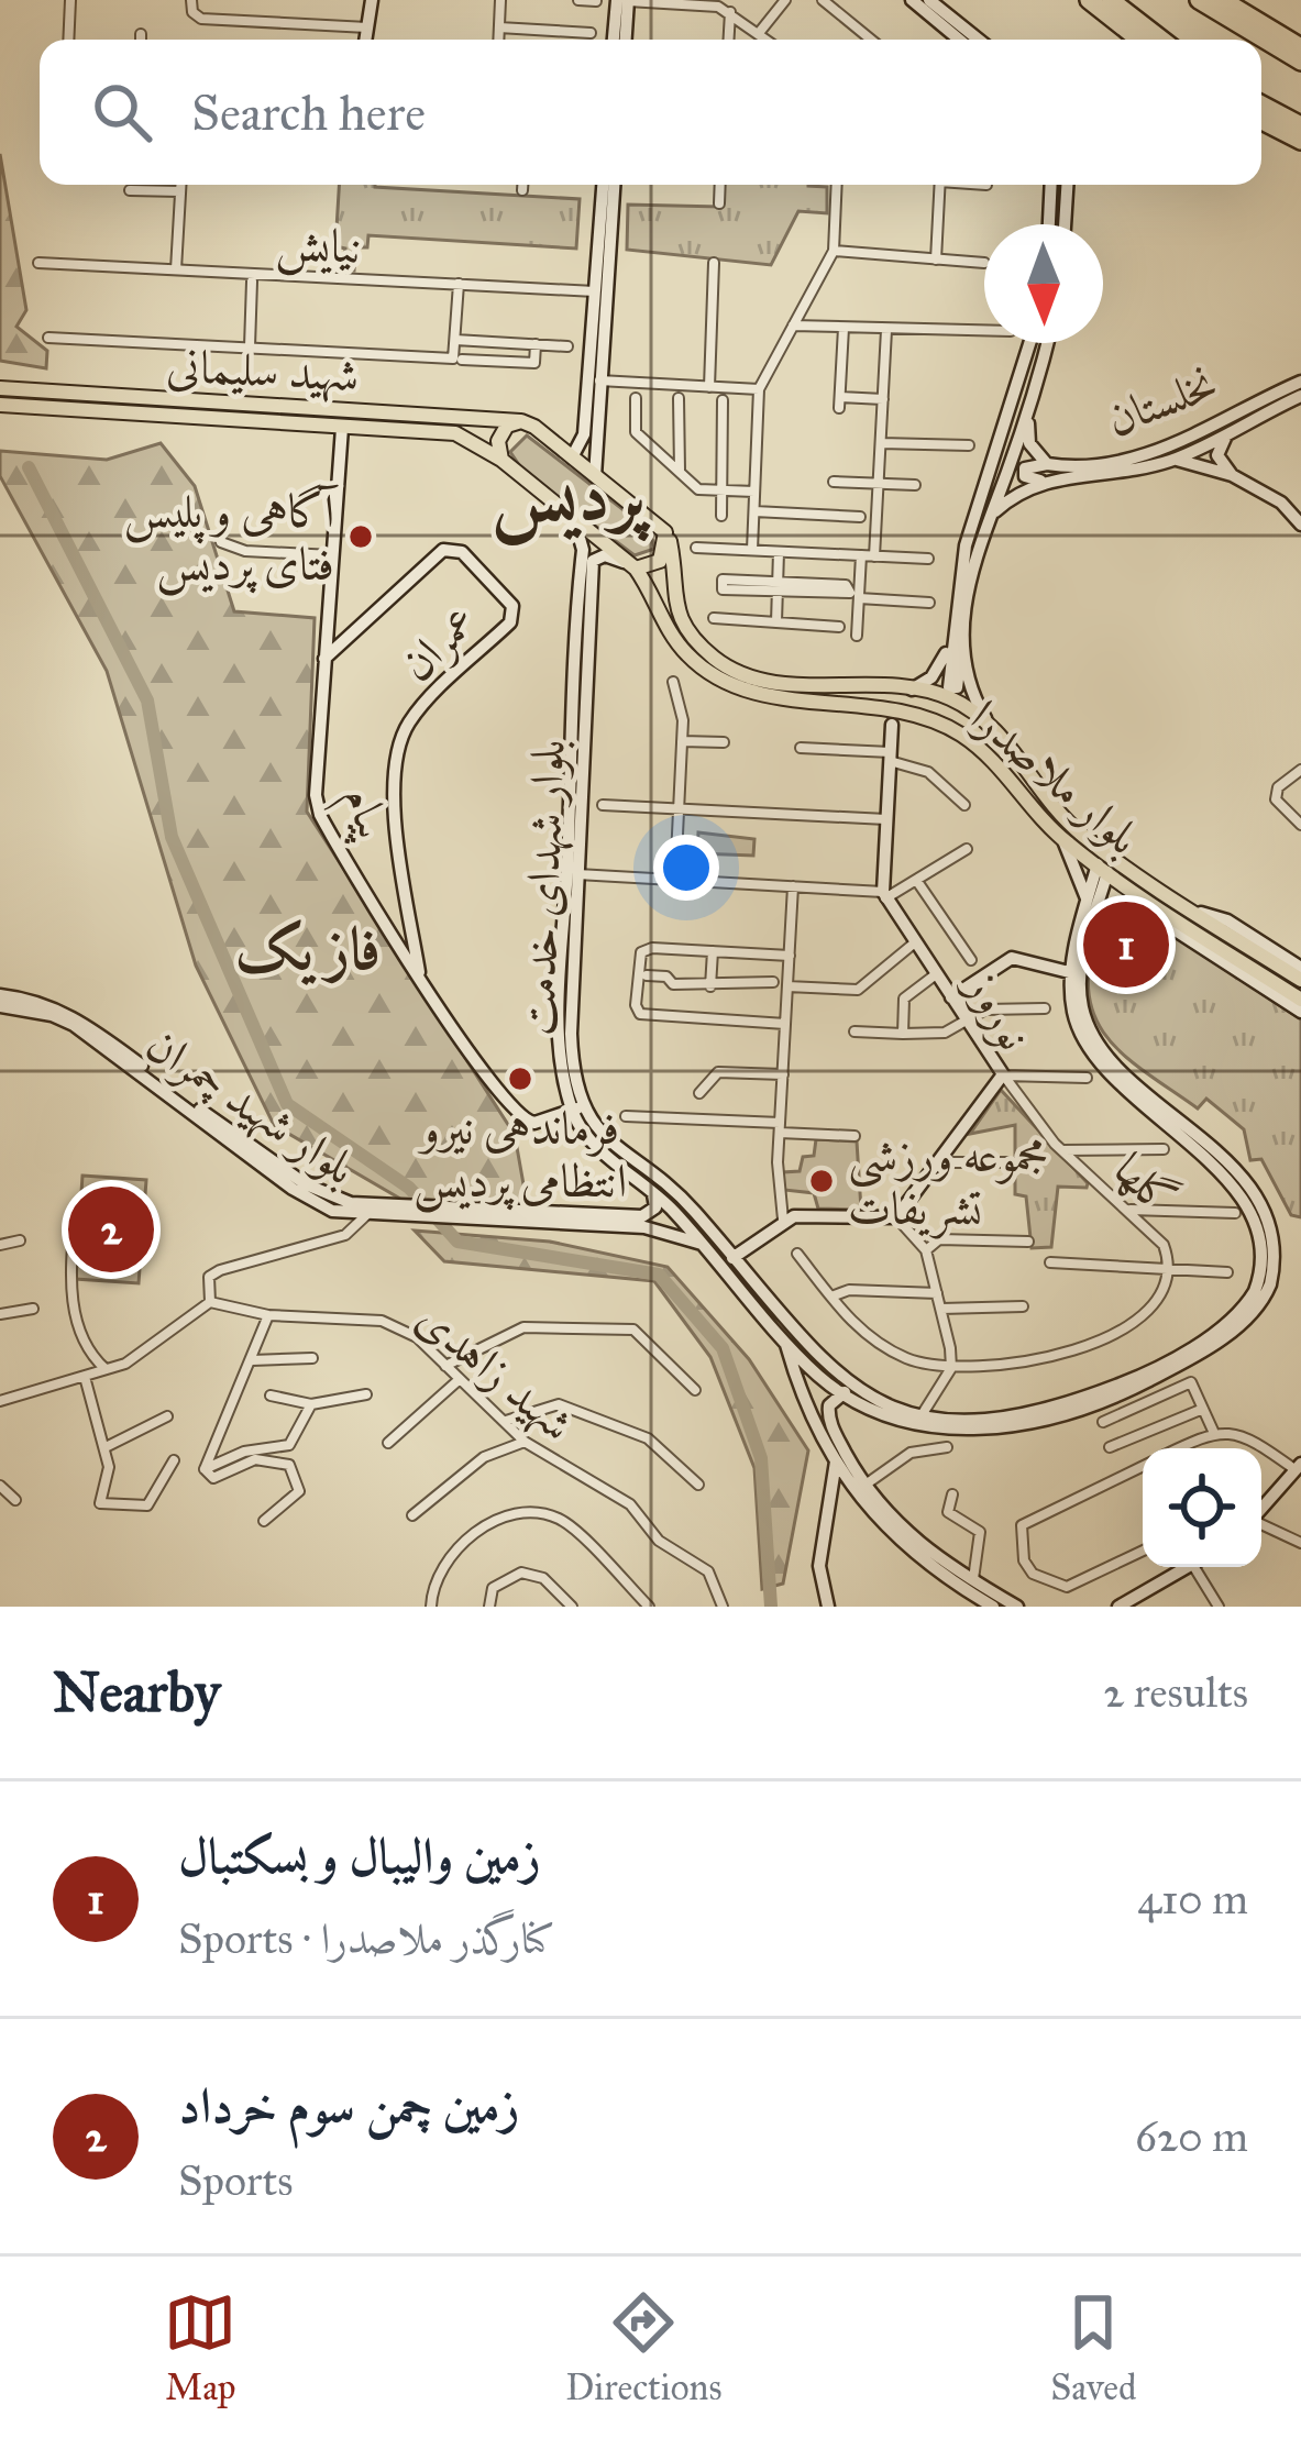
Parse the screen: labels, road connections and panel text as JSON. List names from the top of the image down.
{
  "streets": {
    "main road": [
      "شهید سلیمانی",
      "نخلستان",
      "عمران",
      "بلوار ملاصدرا",
      "پیام",
      "بلوار شهدای خدمت",
      "نوروز",
      "بلوار شهید چمران"
    ],
    "street": ["نیایش", "گلها", "شهید زاهدی"]
  },
  "crossings": [
    ["عمران", "پیام"],
    ["بلوار ملاصدرا", "پیام"],
    ["بلوار ملاصدرا", "بلوار شهدای خدمت"],
    ["پیام", "بلوار شهدای خدمت"],
    ["نوروز", "گلها"]
  ],
  "districts": ["پردیس", "فاز یک"],
  "places": ["آگاهی و پلیس فتای پردیس", "فرماندهی نیرو انتظامی پردیس", "مجموعه ورزشی تشریفات"],
  "north": "bottom",
  "page": {
    "search": "Search here",
    "pins": ["1", "2"],
    "heading": ["Nearby", "2 results"],
    "list": [
      {
        "mark": "1",
        "name": "زمین والیبال و بسکتبال",
        "note": "Sports · کنارگذر ملاصدرا",
        "value": "410 m"
      },
      {
        "mark": "2",
        "name": "زمین چمن سوم خرداد",
        "note": "Sports",
        "value": "620 m"
      }
    ],
    "nav": ["Map", "Directions", "Saved"]
  }
}
